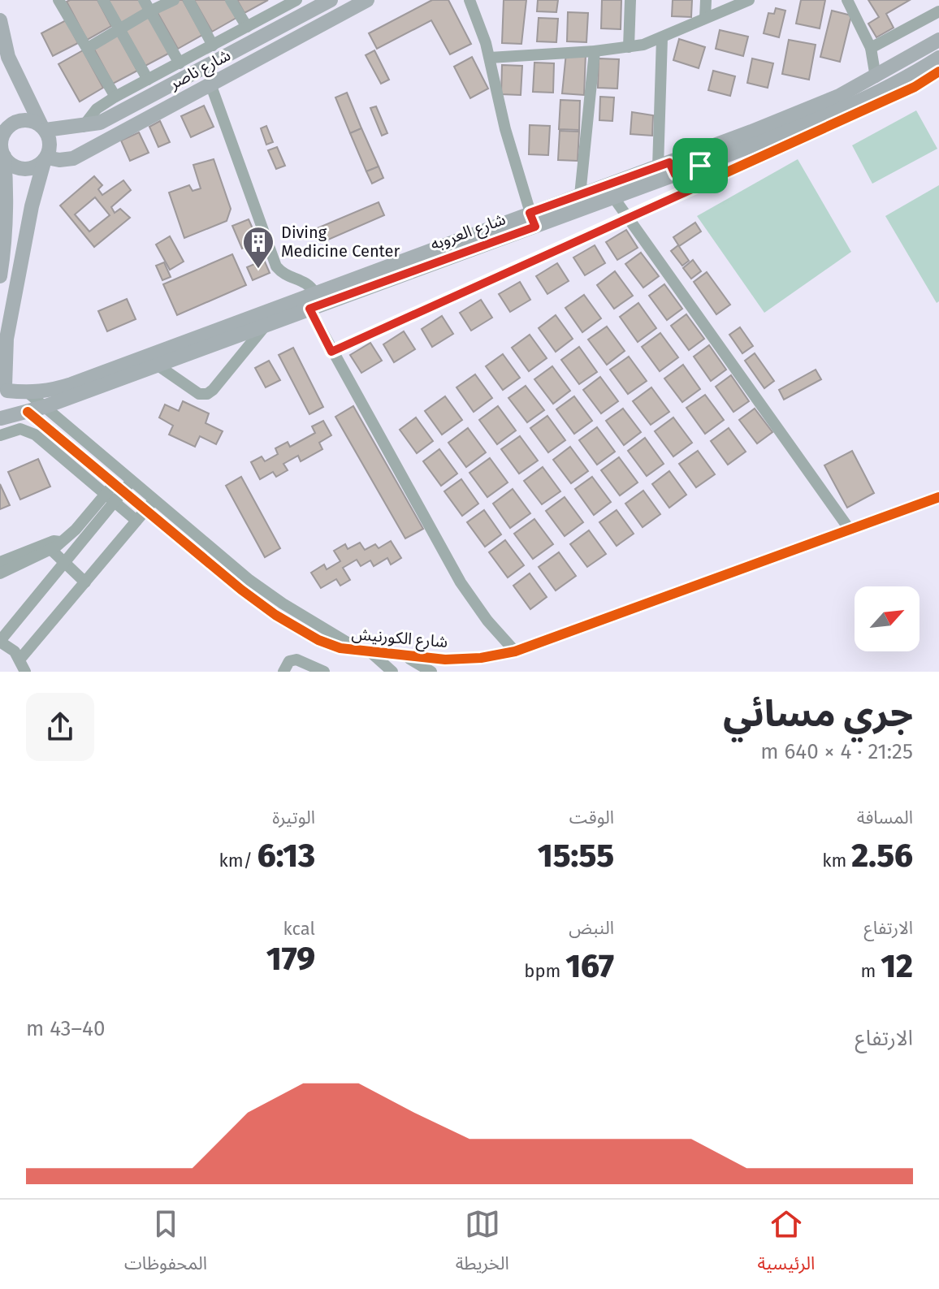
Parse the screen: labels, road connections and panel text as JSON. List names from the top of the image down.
{
  "streets": {
    "main road": ["شارع ناصر", "شارع العروبه"],
    "street": ["شارع الكورنيش"]
  },
  "crossings": [
    ["شارع العروبه", "شارع الكورنيش"]
  ],
  "places": {
    "building": ["Diving Medicine Center"]
  },
  "north": "top right",
  "page": {
    "heading": ["جري مسائي", "21:25 · 4 × 640 m"],
    "stats": [
      ["المسافة", "2.56 km"],
      ["الوقت", "15:55"],
      ["الوتيرة", "6:13 /km"],
      ["الارتفاع", "12 m"],
      ["النبض", "167 bpm"],
      ["kcal", "179"]
    ],
    "chart": ["الارتفاع", "40–43 m"],
    "tabs": ["الرئيسية", "الخريطة", "المحفوظات"]
  }
}
